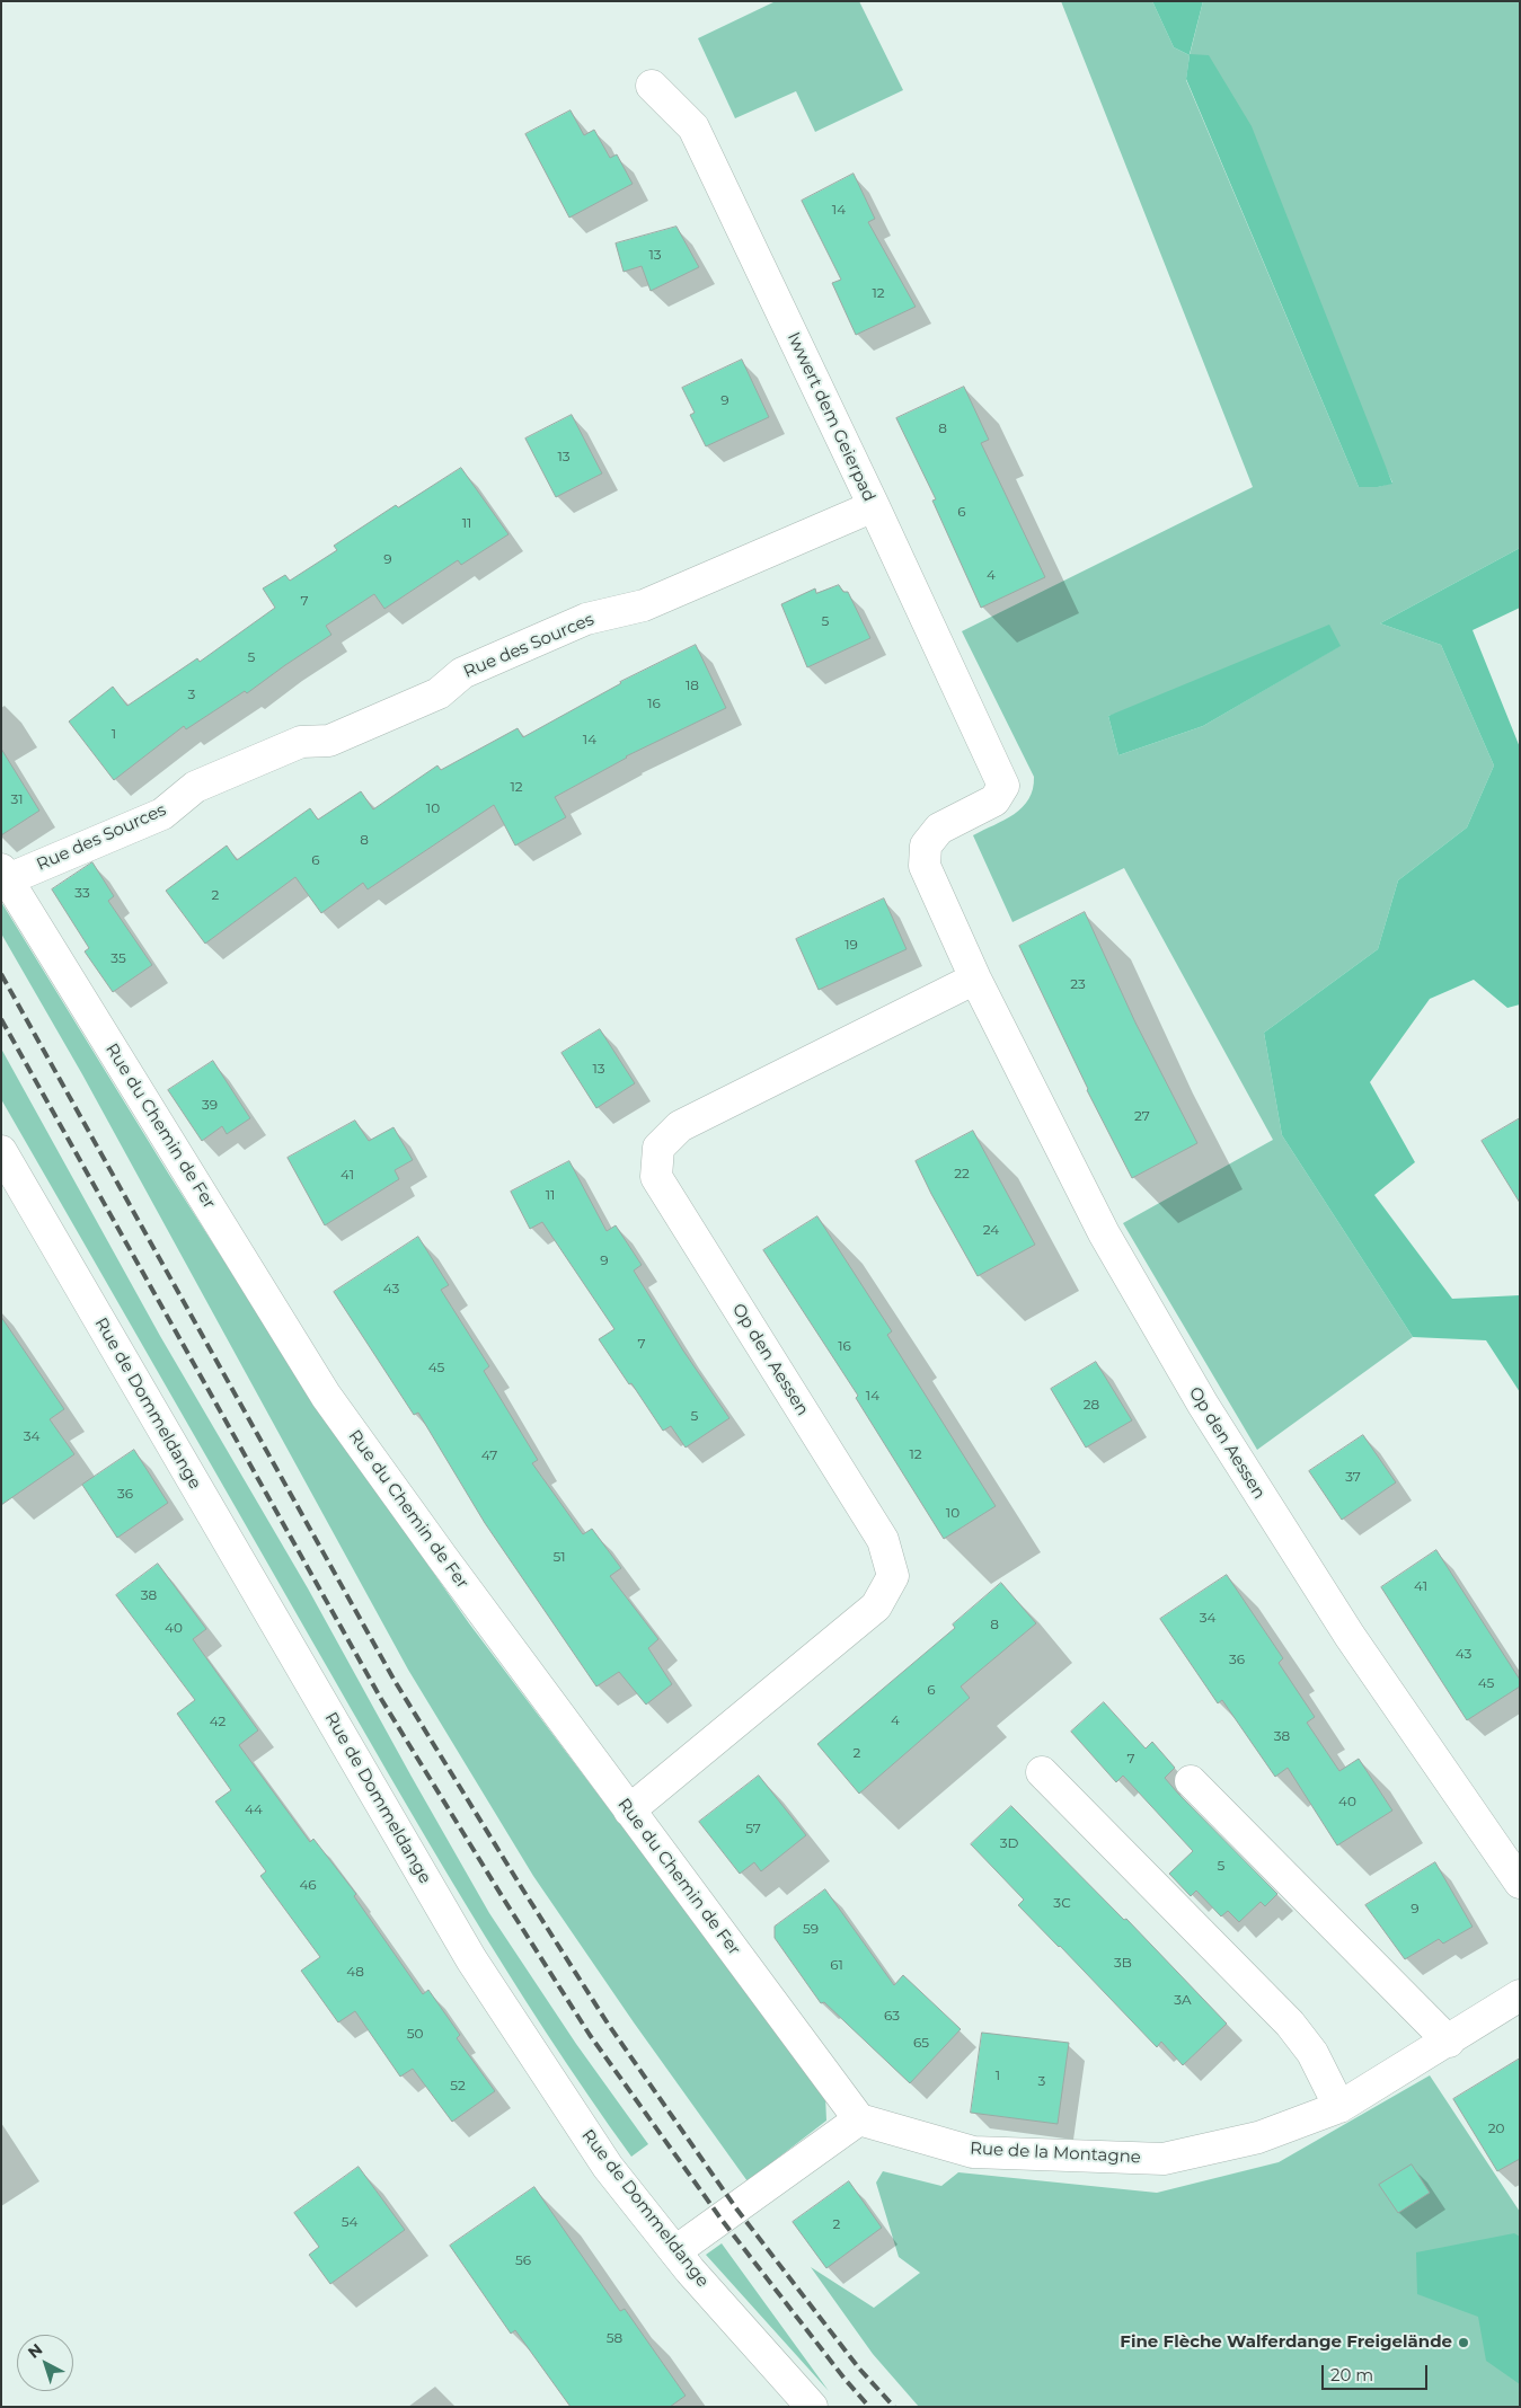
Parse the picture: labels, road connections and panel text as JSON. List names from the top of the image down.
{
  "streets": {
    "street": [
      "Iwwert dem Geierpad",
      "Rue des Sources",
      "Rue du Chemin de Fer",
      "Op den Aessen",
      "Rue de Dommeldange",
      "Rue de la Montagne"
    ]
  },
  "crossings": [
    ["Iwwert dem Geierpad", "Rue des Sources"],
    ["Iwwert dem Geierpad", "Op den Aessen"],
    ["Rue des Sources", "Rue du Chemin de Fer"],
    ["Rue du Chemin de Fer", "Op den Aessen"],
    ["Rue du Chemin de Fer", "Rue de la Montagne"]
  ],
  "places": ["Fine Flèche Walferdange Freigelände"],
  "house_numbers": [
    "14",
    "13",
    "12",
    "9",
    "8",
    "13",
    "6",
    "11",
    "9",
    "4",
    "7",
    "5",
    "5",
    "18",
    "3",
    "16",
    "1",
    "14",
    "12",
    "31",
    "10",
    "8",
    "6",
    "33",
    "2",
    "19",
    "35",
    "23",
    "13",
    "39",
    "27",
    "22",
    "41",
    "11",
    "24",
    "9",
    "43",
    "7",
    "16",
    "45",
    "14",
    "28",
    "5",
    "34",
    "12",
    "47",
    "37",
    "36",
    "10",
    "51",
    "41",
    "38",
    "34",
    "8",
    "40",
    "43",
    "36",
    "45",
    "6",
    "4",
    "42",
    "38",
    "2",
    "7",
    "40",
    "44",
    "57",
    "3D",
    "5",
    "46",
    "3C",
    "9",
    "59",
    "3B",
    "61",
    "48",
    "3A",
    "63",
    "50",
    "65",
    "1",
    "3",
    "52",
    "20",
    "54",
    "2",
    "56",
    "58"
  ],
  "scale_bar": "20 m",
  "north": "top left"
}
